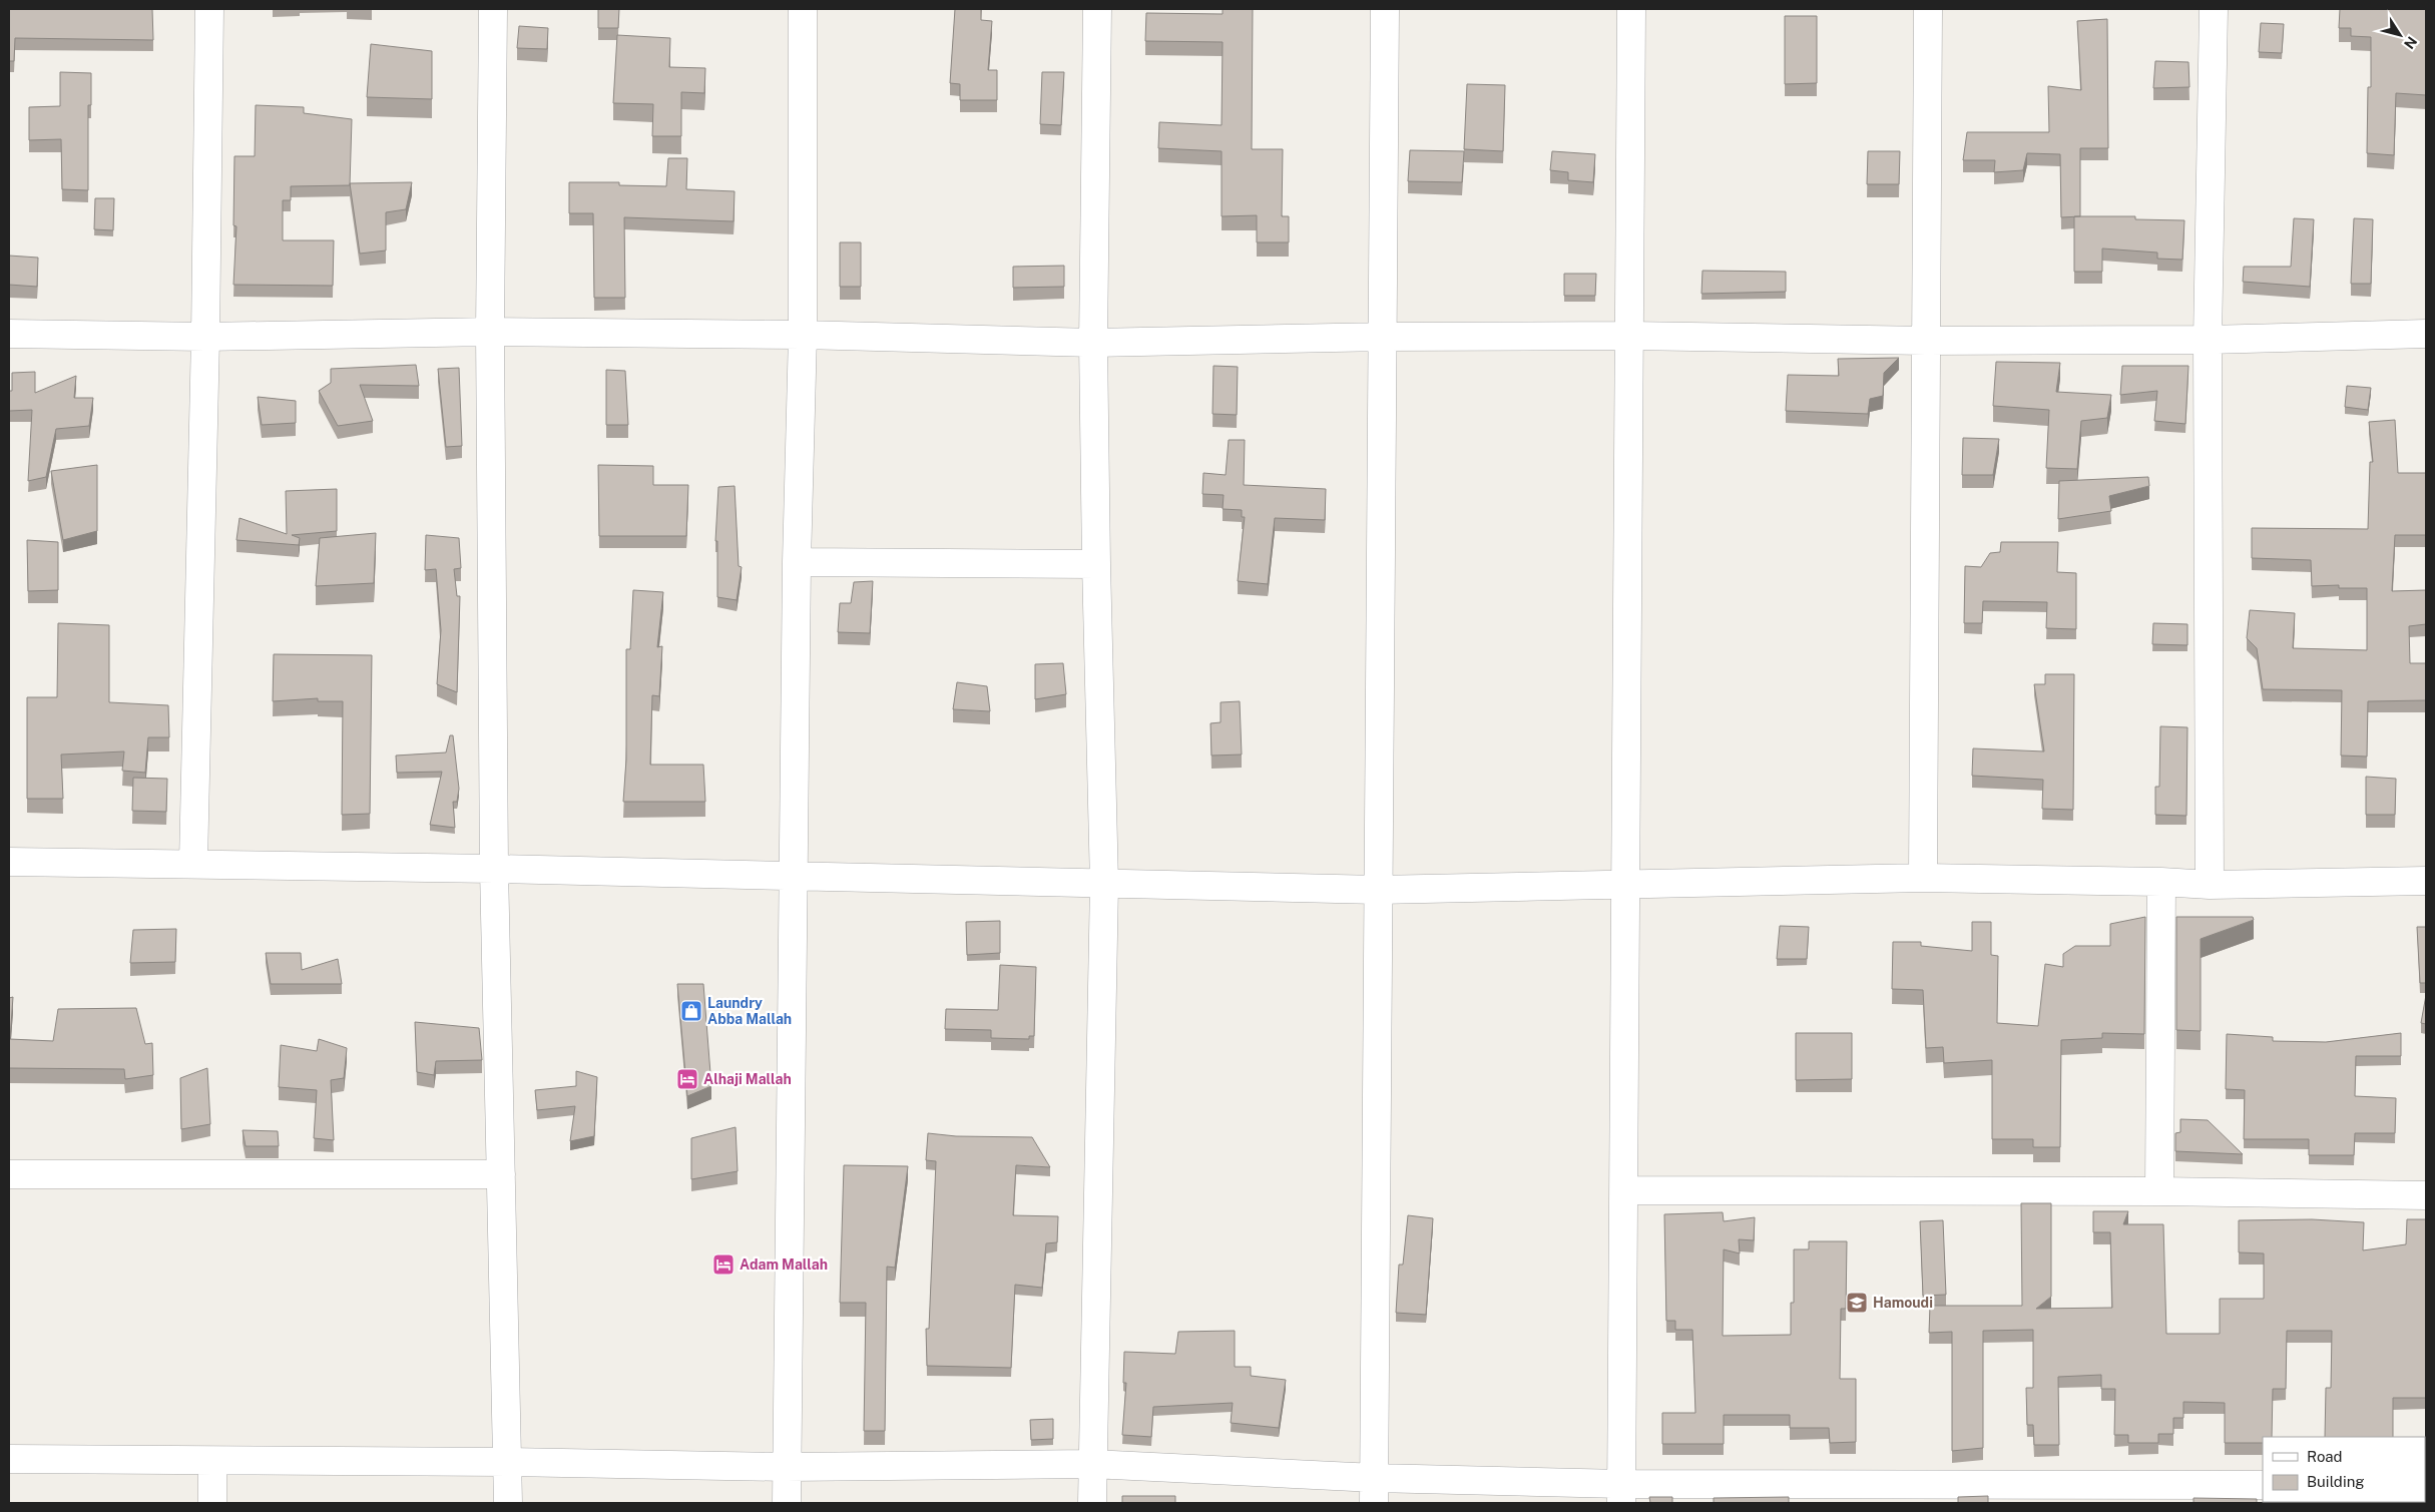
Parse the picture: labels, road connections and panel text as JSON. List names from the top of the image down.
{
  "places": {
    "shop": ["Laundry Abba Mallah"],
    "hotel": ["Alhaji Mallah", "Adam Mallah"],
    "school or university": ["Hamoudi"]
  },
  "legend": ["Road", "Building"],
  "north": "bottom right"
}
